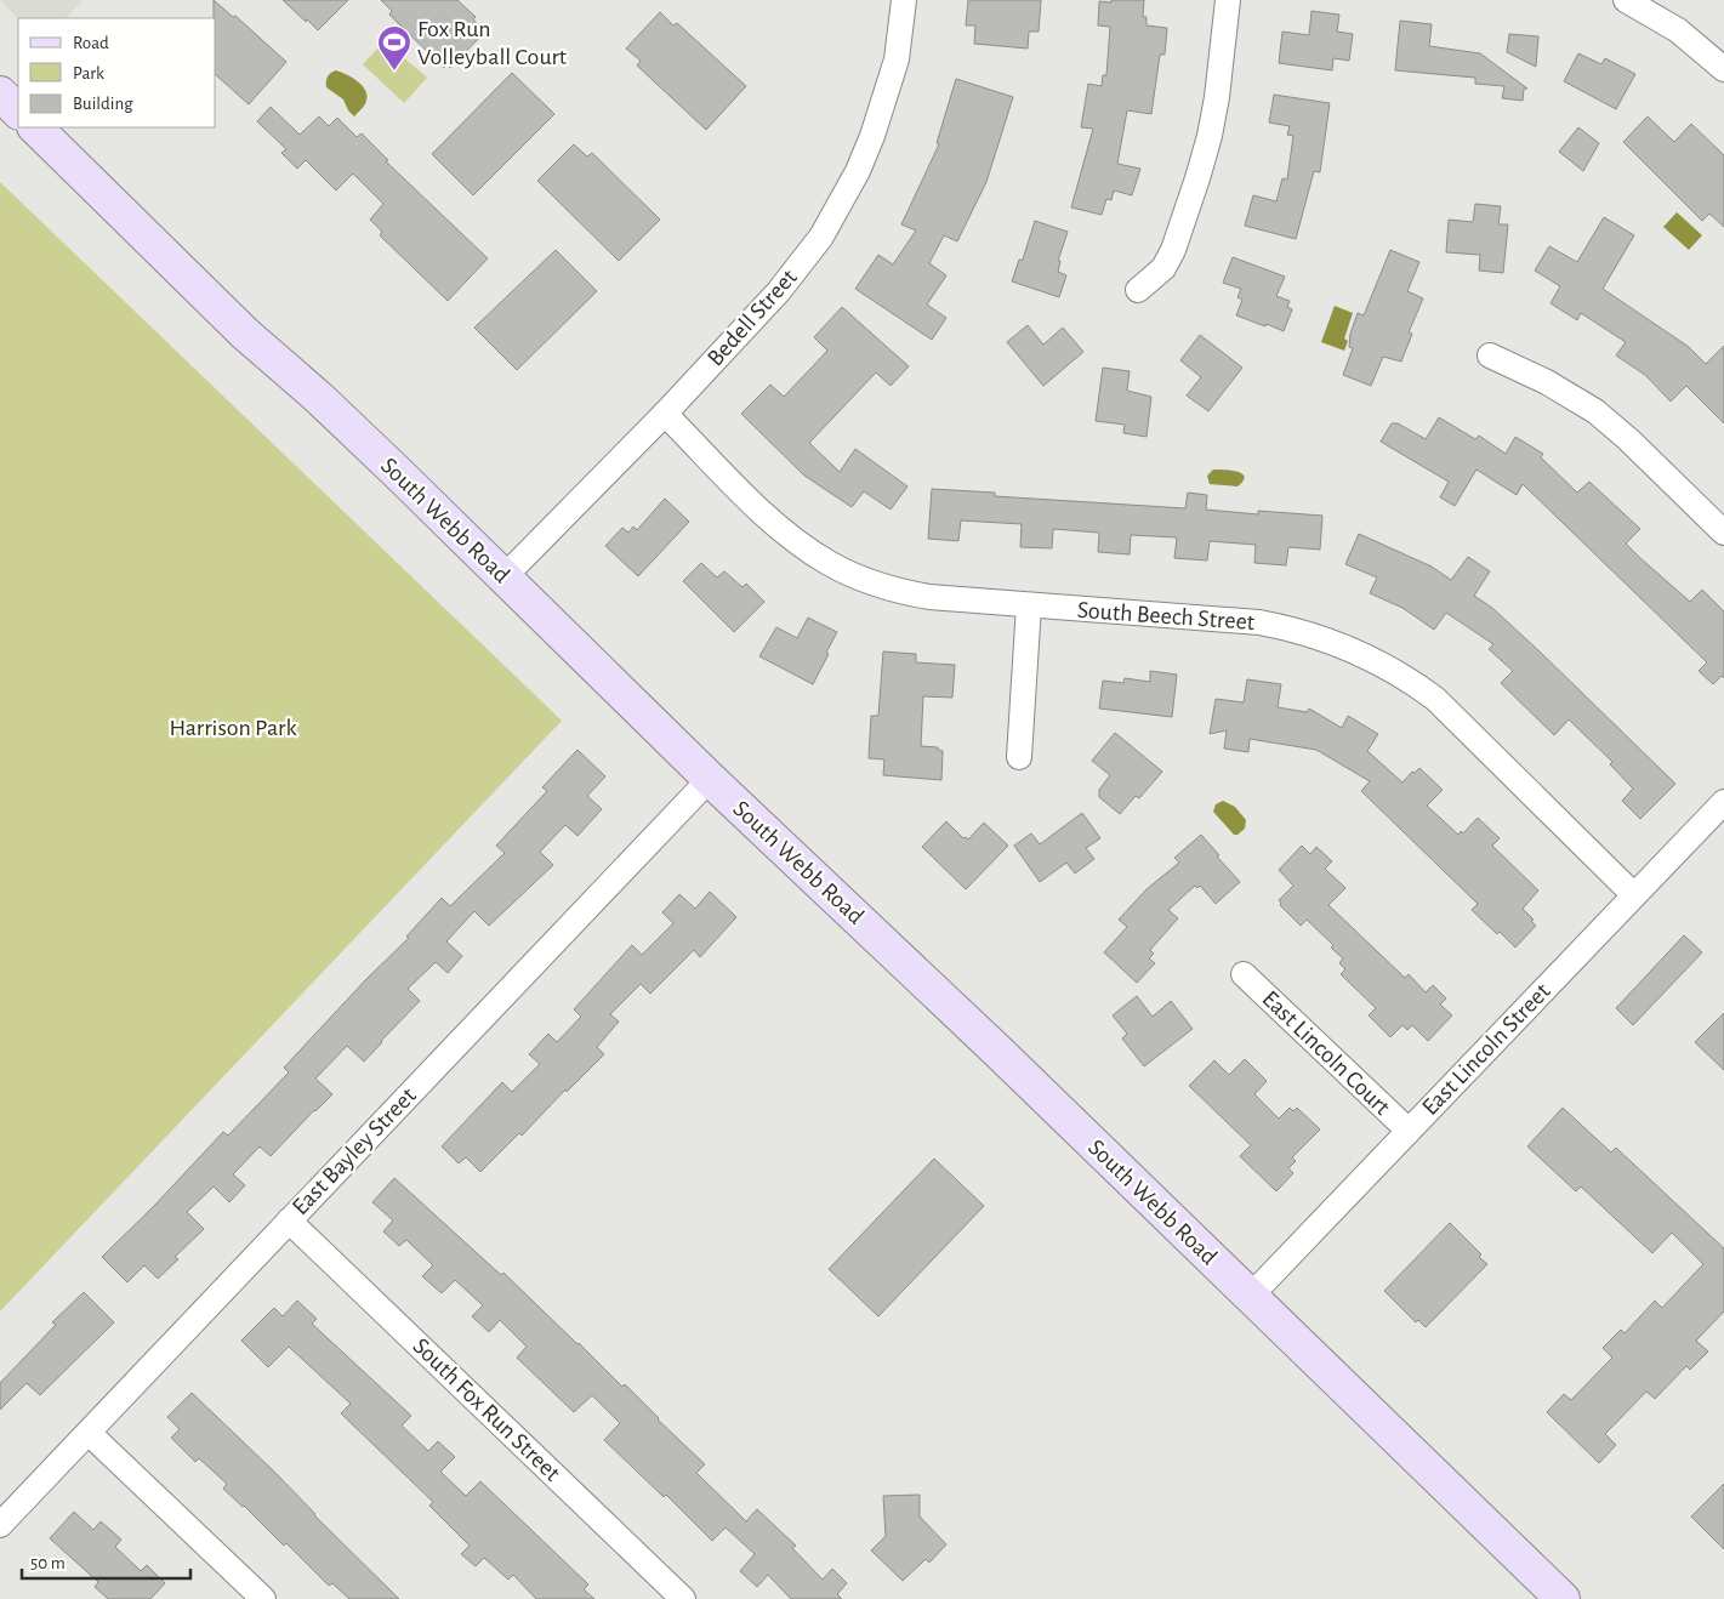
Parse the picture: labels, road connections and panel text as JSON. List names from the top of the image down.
{
  "streets": {
    "main road": ["South Webb Road"],
    "street": [
      "Bedell Street",
      "South Beech Street",
      "East Lincoln Street",
      "East Lincoln Court",
      "East Bayley Street",
      "South Fox Run Street"
    ]
  },
  "crossings": [
    ["Bedell Street", "South Webb Road"],
    ["Bedell Street", "South Beech Street"],
    ["South Webb Road", "East Lincoln Street"],
    ["South Webb Road", "East Bayley Street"],
    ["South Beech Street", "East Lincoln Street"],
    ["East Lincoln Street", "East Lincoln Court"],
    ["East Bayley Street", "South Fox Run Street"]
  ],
  "parks": ["Harrison Park"],
  "places": {
    "sports": ["Fox Run Volleyball Court"]
  },
  "legend": ["Road", "Park", "Building"],
  "scale_bar": "50 m"
}
